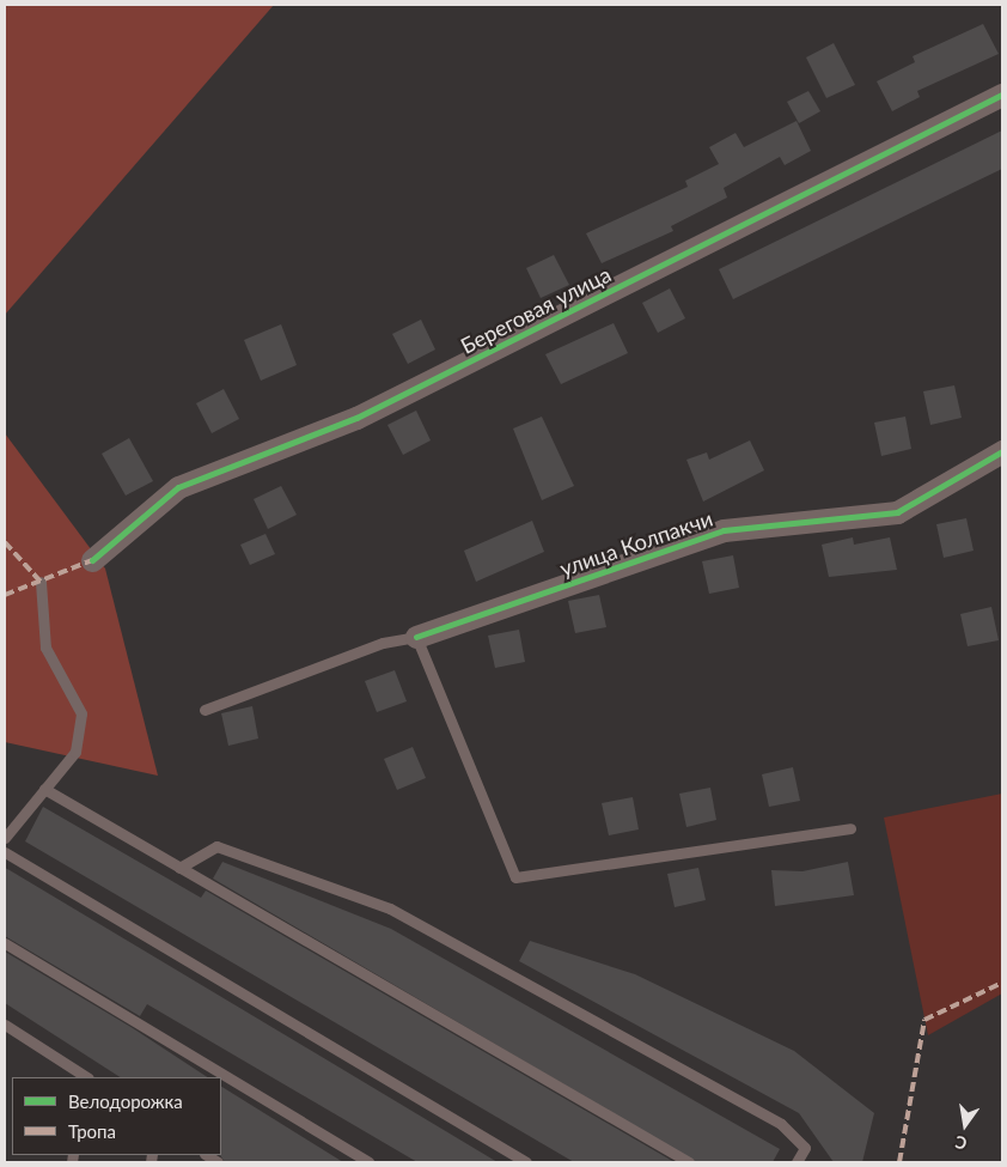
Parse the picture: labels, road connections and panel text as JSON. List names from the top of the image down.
{
  "streets": {
    "street": ["Береговая улица", "улица Колпакчи"]
  },
  "legend": ["Велодорожка", "Тропа"],
  "north": "bottom"
}
